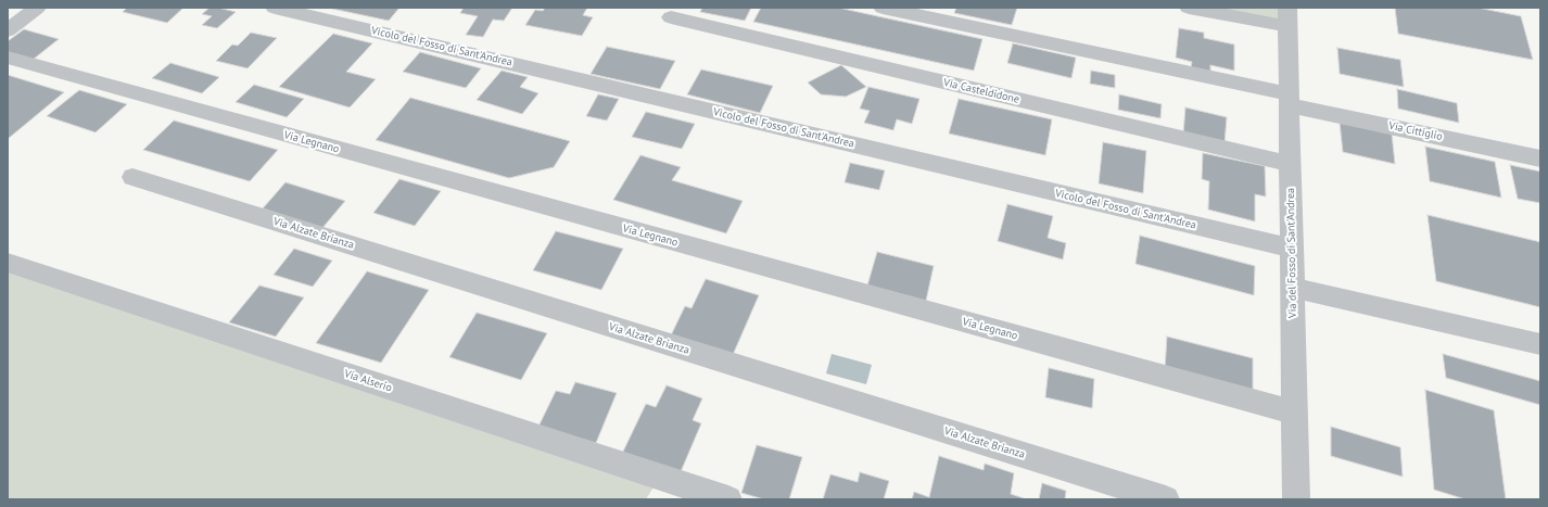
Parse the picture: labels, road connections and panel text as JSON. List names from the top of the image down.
{
  "streets": {
    "street": [
      "Vicolo del Fosso di Sant'Andrea",
      "Via Casteldidone",
      "Via Cittiglio",
      "Via Legnano",
      "Via Alzate Brianza",
      "Via del Fosso di Sant'Andrea",
      "Via Alserio"
    ]
  },
  "crossings": [
    ["Vicolo del Fosso di Sant'Andrea", "Via del Fosso di Sant'Andrea"],
    ["Via Casteldidone", "Via del Fosso di Sant'Andrea"],
    ["Via Cittiglio", "Via del Fosso di Sant'Andrea"],
    ["Via Legnano", "Via del Fosso di Sant'Andrea"]
  ]
}
